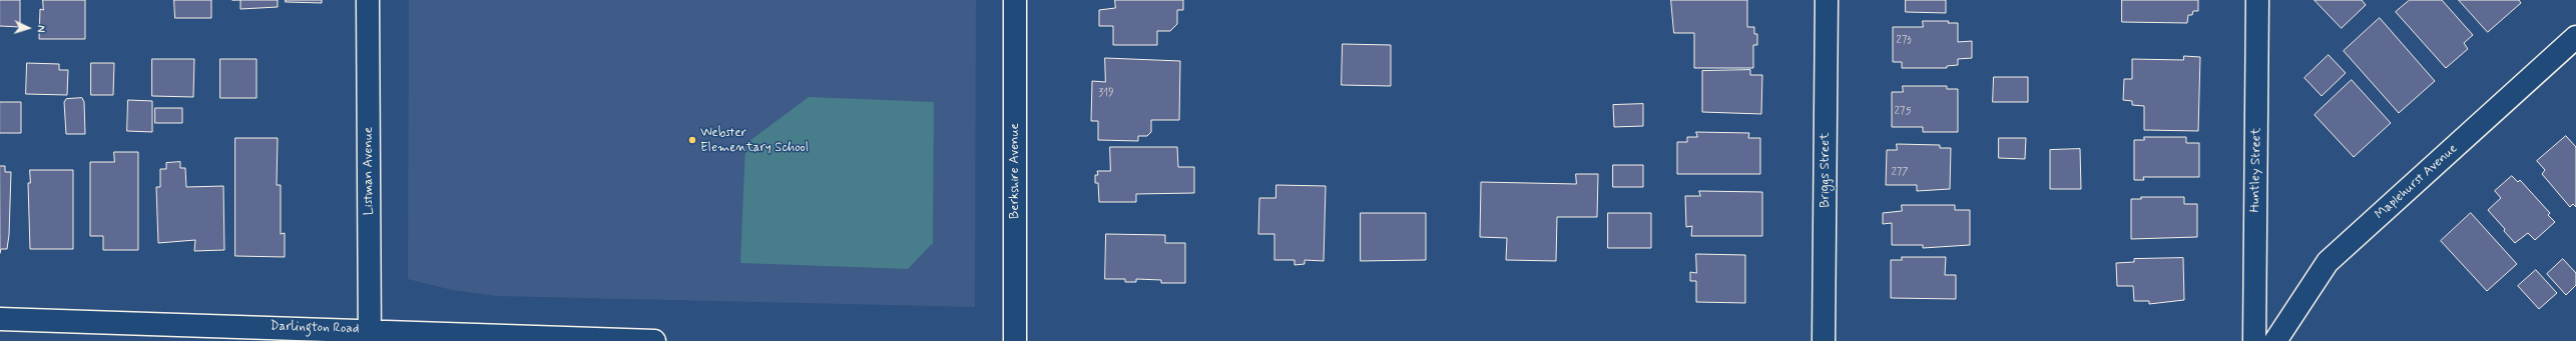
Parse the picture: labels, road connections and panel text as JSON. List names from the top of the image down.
{
  "streets": {
    "street": [
      "Briggs Street",
      "Huntley Street",
      "Listman Avenue",
      "Berkshire Avenue",
      "Maplehurst Avenue",
      "Darlington Road"
    ]
  },
  "crossings": [
    ["Listman Avenue", "Darlington Road"]
  ],
  "places": ["Webster Elementary School"],
  "house_numbers": [
    "273",
    "319",
    "275",
    "277"
  ],
  "north": "right"
}
